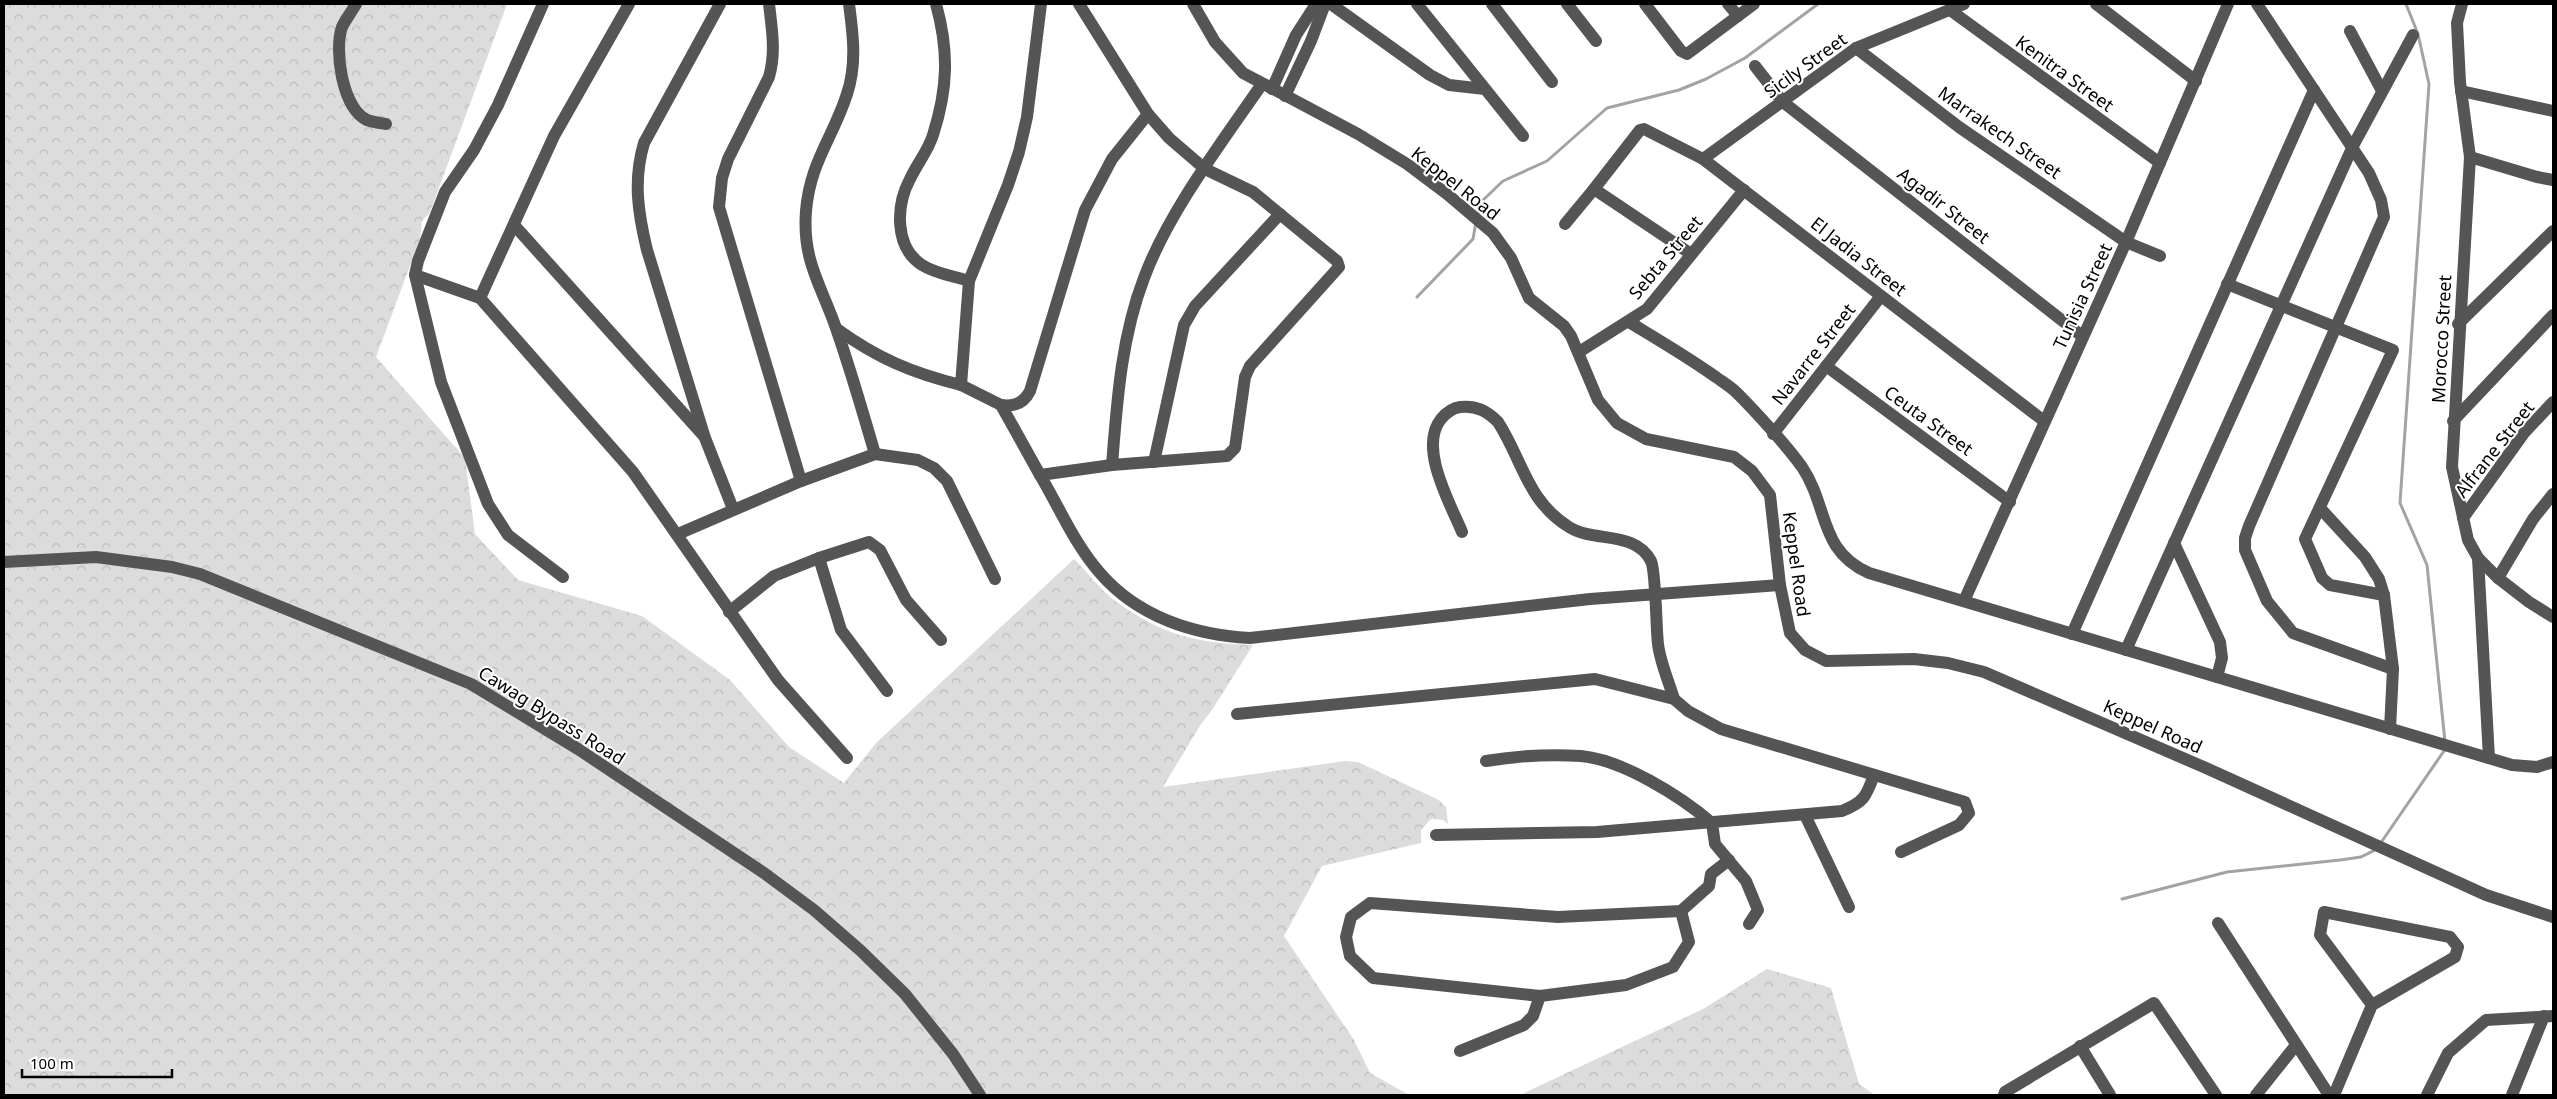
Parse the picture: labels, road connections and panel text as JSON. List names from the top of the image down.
{
  "streets": {
    "street": [
      "Sicily Street",
      "Kenitra Street",
      "Marrakech Street",
      "Keppel Road",
      "Agadir Street",
      "El Jadia Street",
      "Sebta Street",
      "Tunisia Street",
      "Morocco Street",
      "Navarre Street",
      "Ceuta Street",
      "Alfrane Street",
      "Cawag Bypass Road"
    ]
  },
  "crossings": [
    ["Sicily Street", "Kenitra Street"],
    ["Sicily Street", "Marrakech Street"],
    ["Sicily Street", "Agadir Street"],
    ["Sicily Street", "El Jadia Street"],
    ["Kenitra Street", "Tunisia Street"],
    ["Marrakech Street", "Tunisia Street"],
    ["Keppel Road", "Sebta Street"],
    ["Agadir Street", "Tunisia Street"],
    ["El Jadia Street", "Sebta Street"],
    ["El Jadia Street", "Tunisia Street"],
    ["El Jadia Street", "Navarre Street"],
    ["Tunisia Street", "Ceuta Street"],
    ["Morocco Street", "Alfrane Street"],
    ["Navarre Street", "Ceuta Street"]
  ],
  "scale_bar": "100 m"
}
